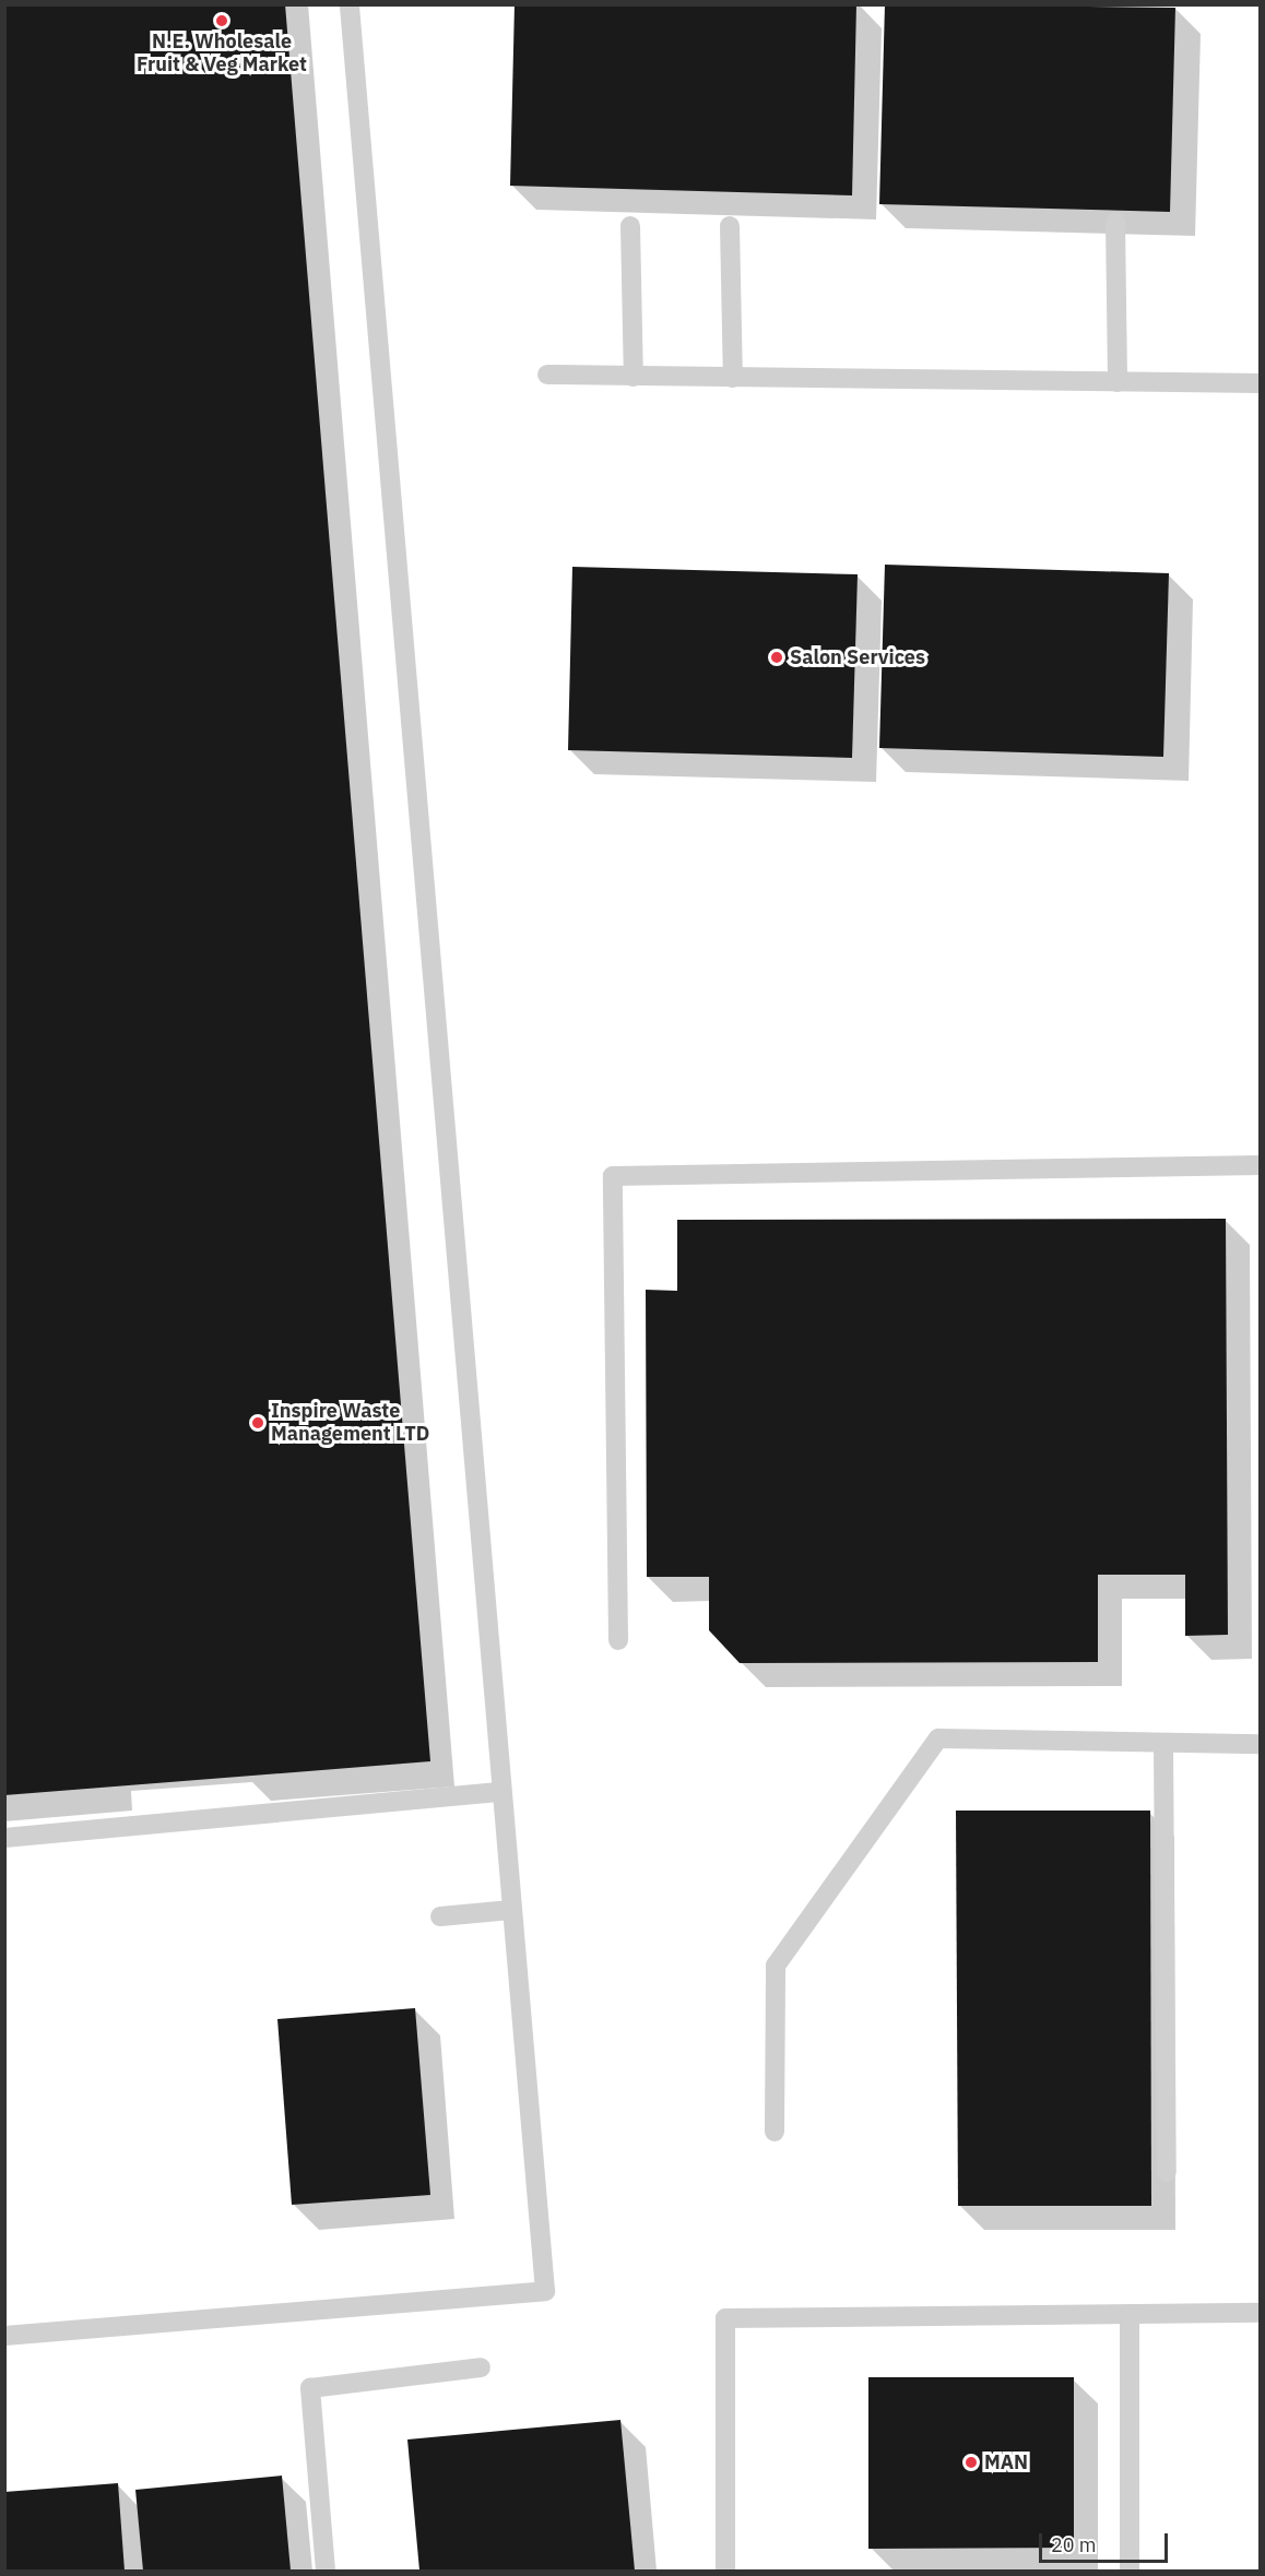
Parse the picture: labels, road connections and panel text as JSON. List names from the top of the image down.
{
  "places": [
    "N.E. Wholesale Fruit & Veg Market",
    "Salon Services",
    "Inspire Waste Management LTD",
    "MAN"
  ],
  "scale_bar": "20 m"
}
